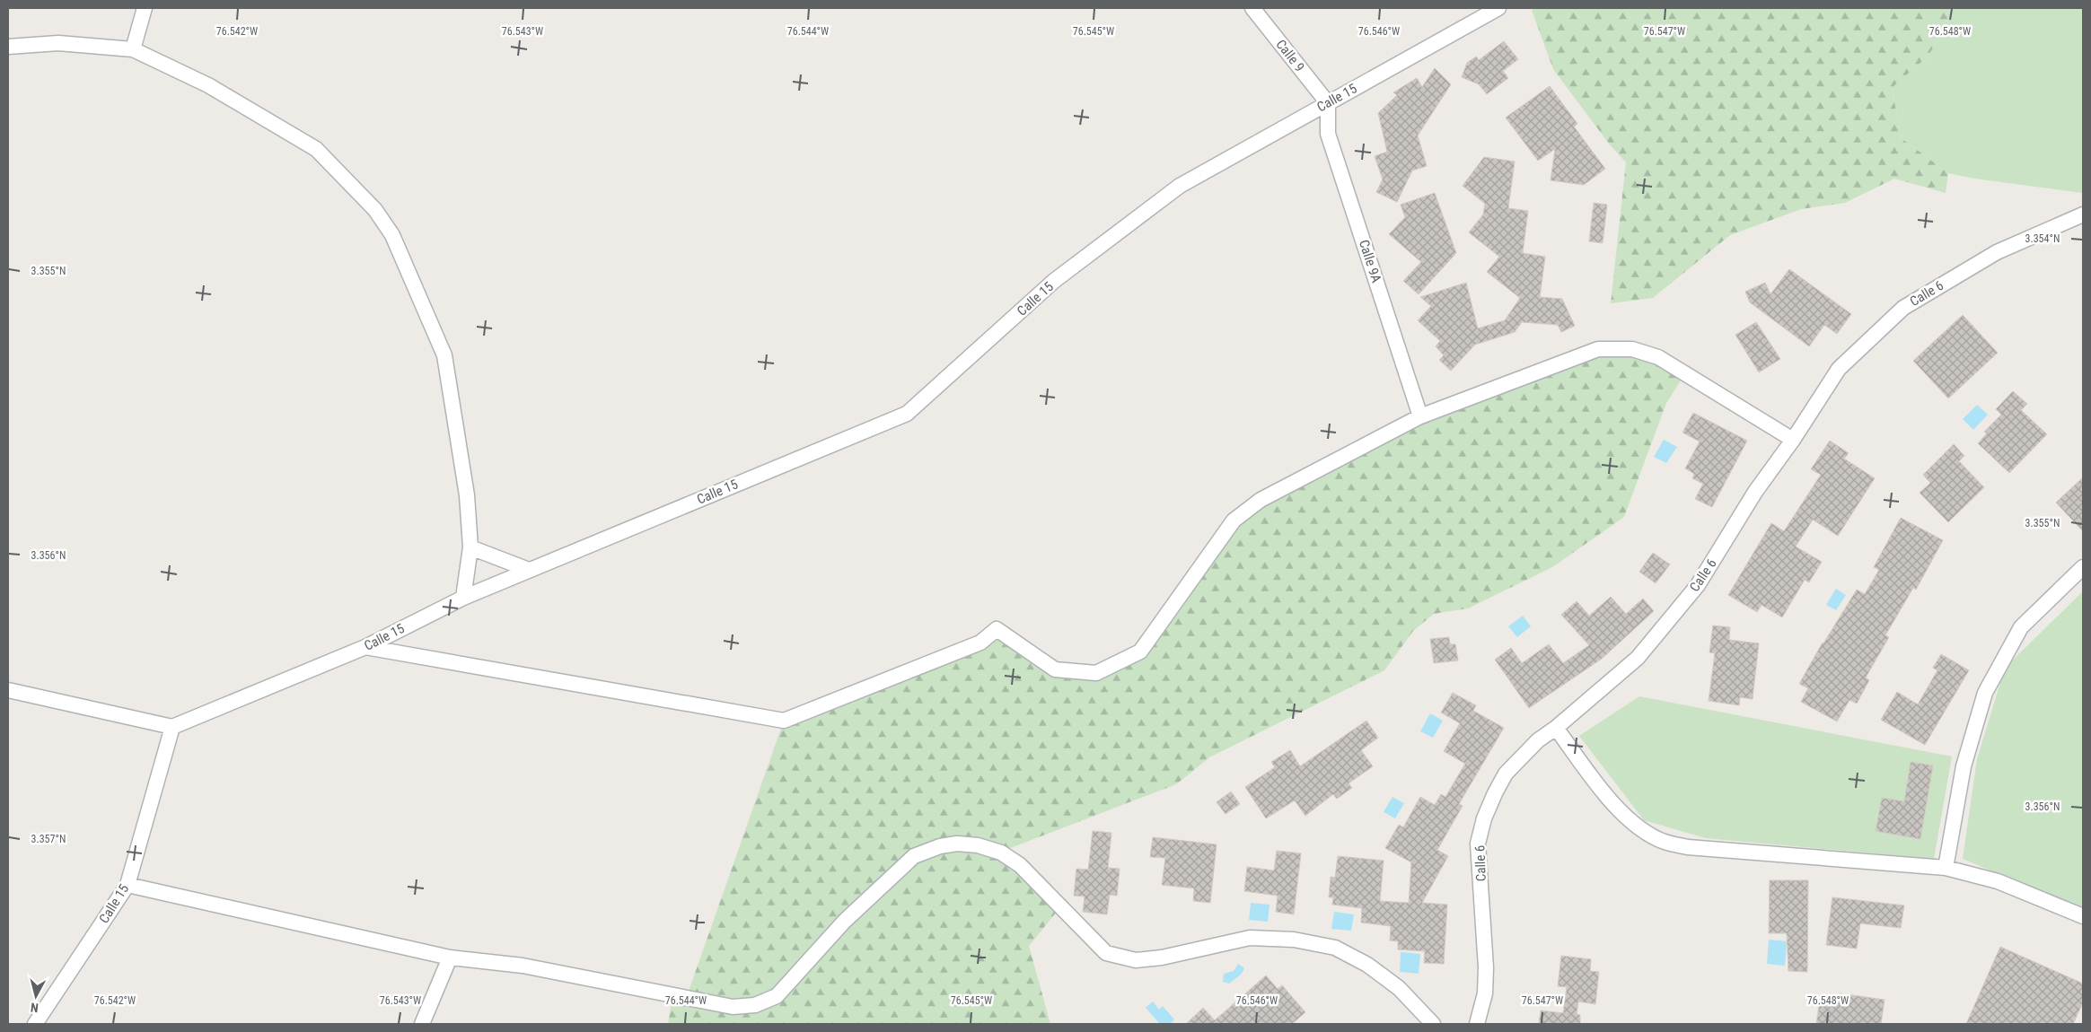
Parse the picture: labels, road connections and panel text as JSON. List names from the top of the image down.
{
  "streets": {
    "street": [
      "Calle 9",
      "Calle 15",
      "Calle 9A",
      "Calle 6"
    ]
  },
  "crossings": [
    ["Calle 9", "Calle 15"],
    ["Calle 9", "Calle 9A"],
    ["Calle 15", "Calle 9A"]
  ],
  "north": "bottom",
  "coordinates": [
    "76.542°W",
    "76.543°W",
    "76.544°W",
    "76.545°W",
    "76.546°W",
    "76.547°W",
    "76.548°W",
    "3.354°N",
    "3.355°N",
    "3.356°N",
    "3.357°N"
  ]
}
